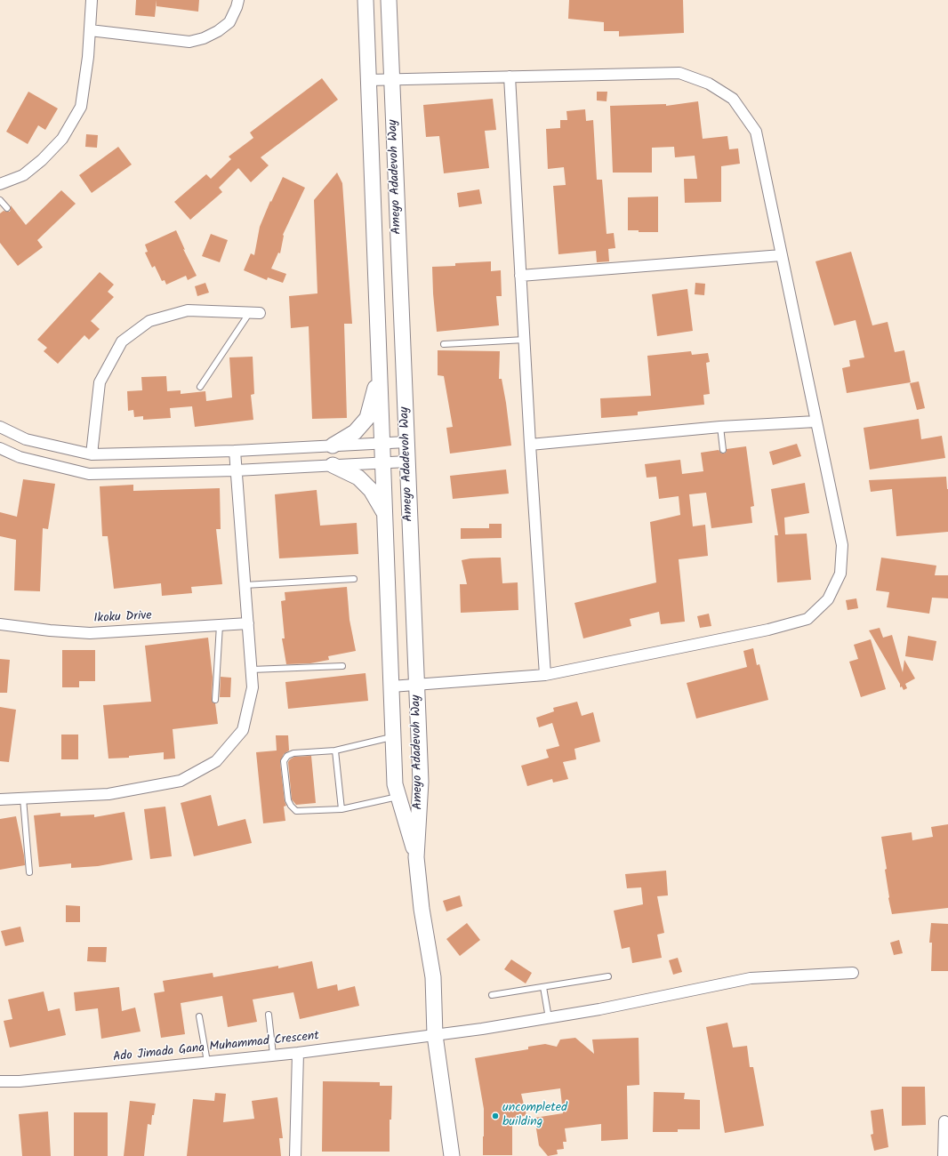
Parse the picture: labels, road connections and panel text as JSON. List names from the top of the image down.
{
  "streets": {
    "street": ["Ameyo Adadevoh Way", "Ikoku Drive", "Ado Jimada Gana Muhammad Crescent"]
  },
  "places": ["uncompleted building"]
}
